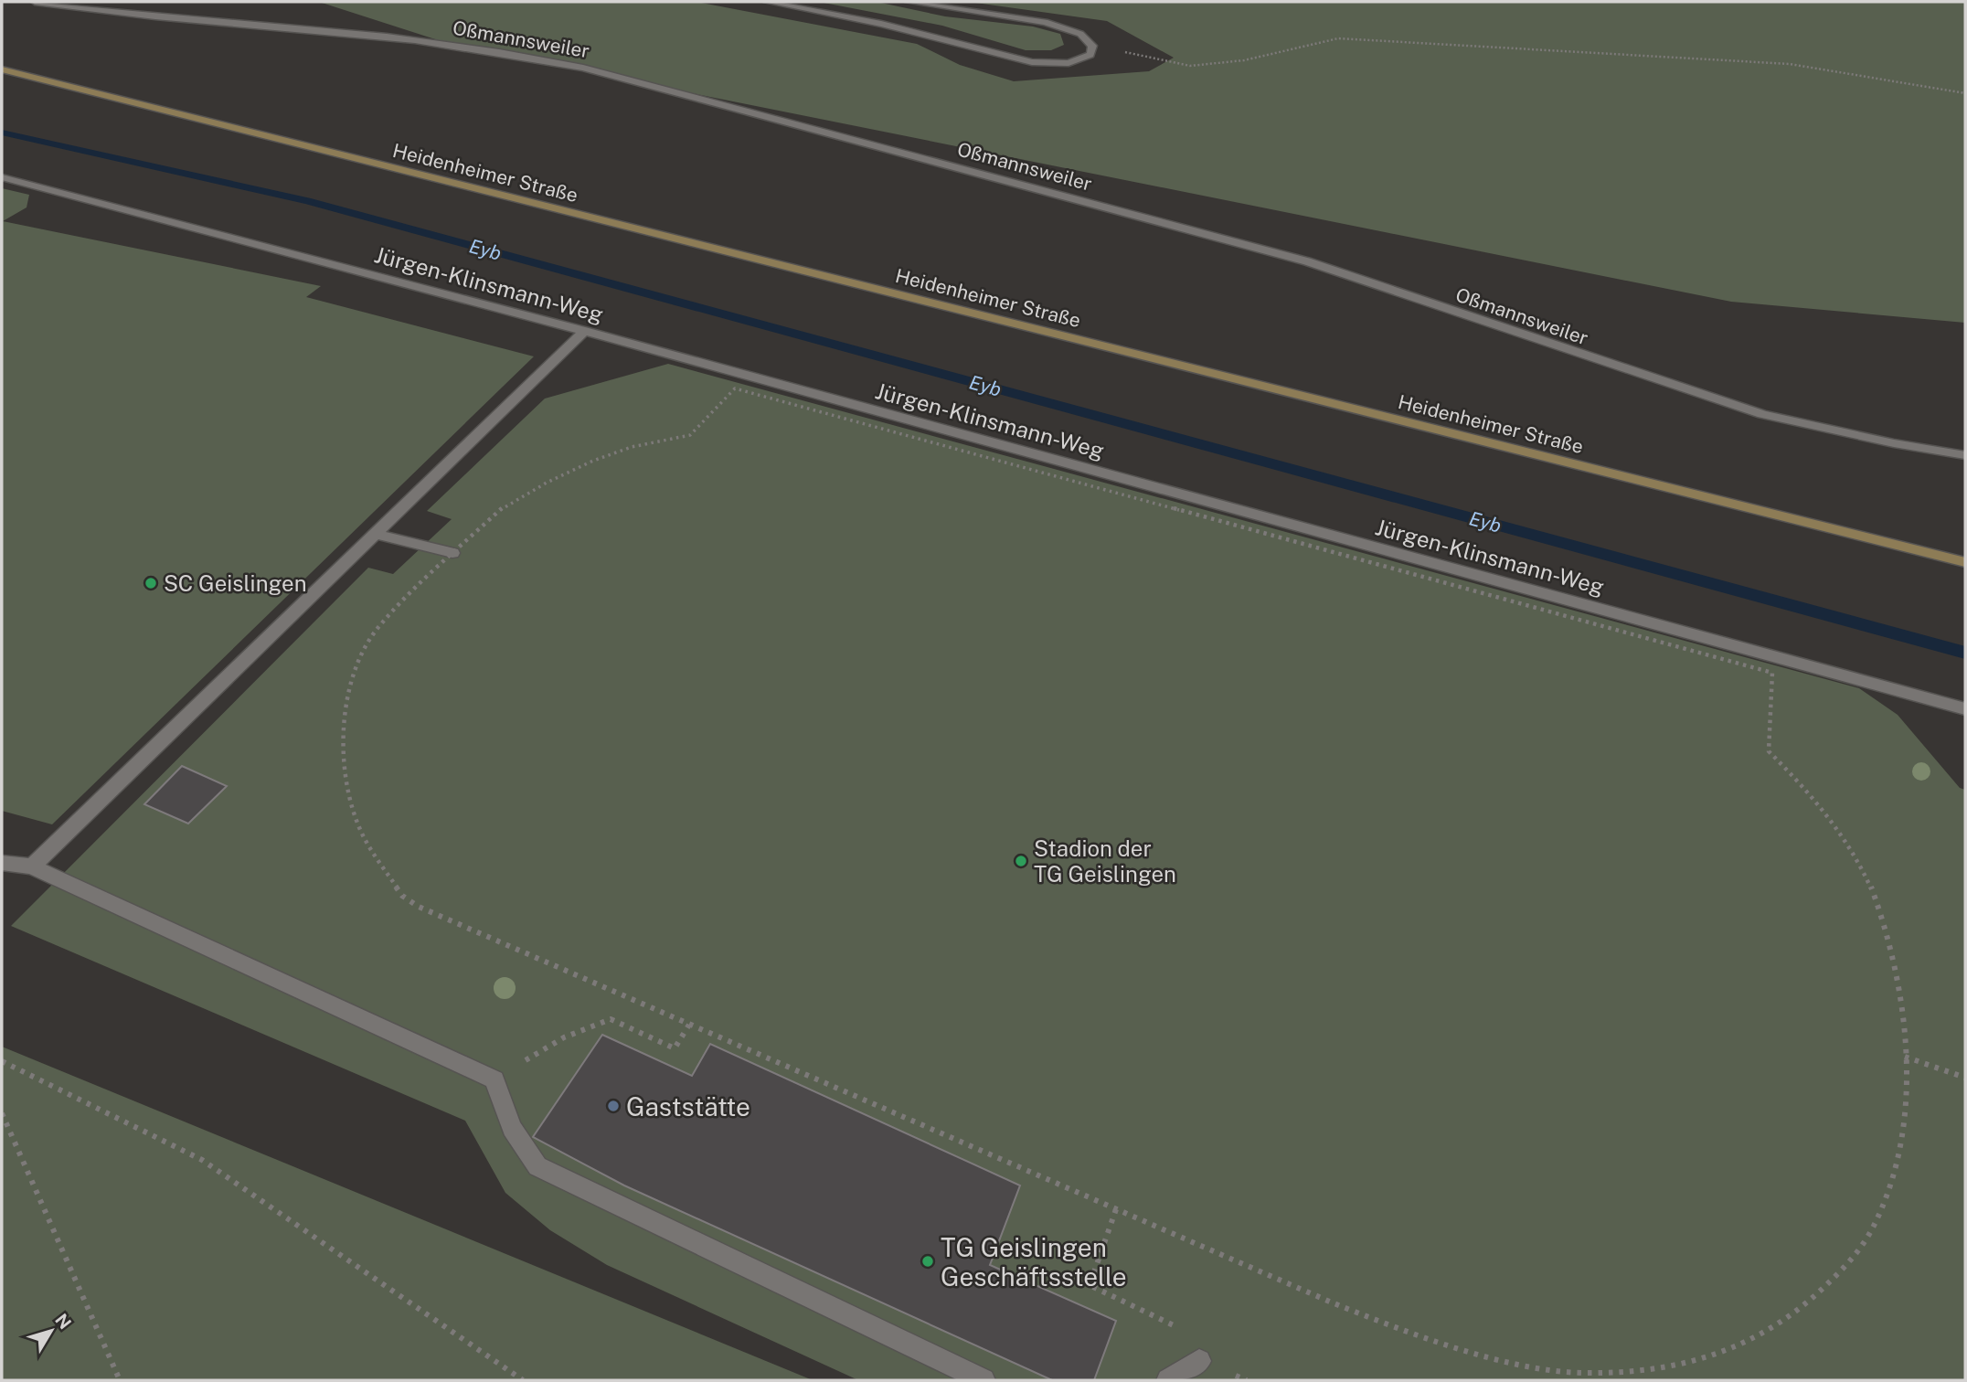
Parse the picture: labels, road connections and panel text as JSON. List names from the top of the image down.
{
  "streets": {
    "main road": ["Heidenheimer Straße"],
    "street": ["Oßmannsweiler", "Jürgen-Klinsmann-Weg"]
  },
  "water": ["Eyb"],
  "places": [
    "SC Geislingen",
    "Stadion der TG Geislingen",
    "Gaststätte",
    "TG Geislingen Geschäftsstelle"
  ],
  "north": "top right"
}
